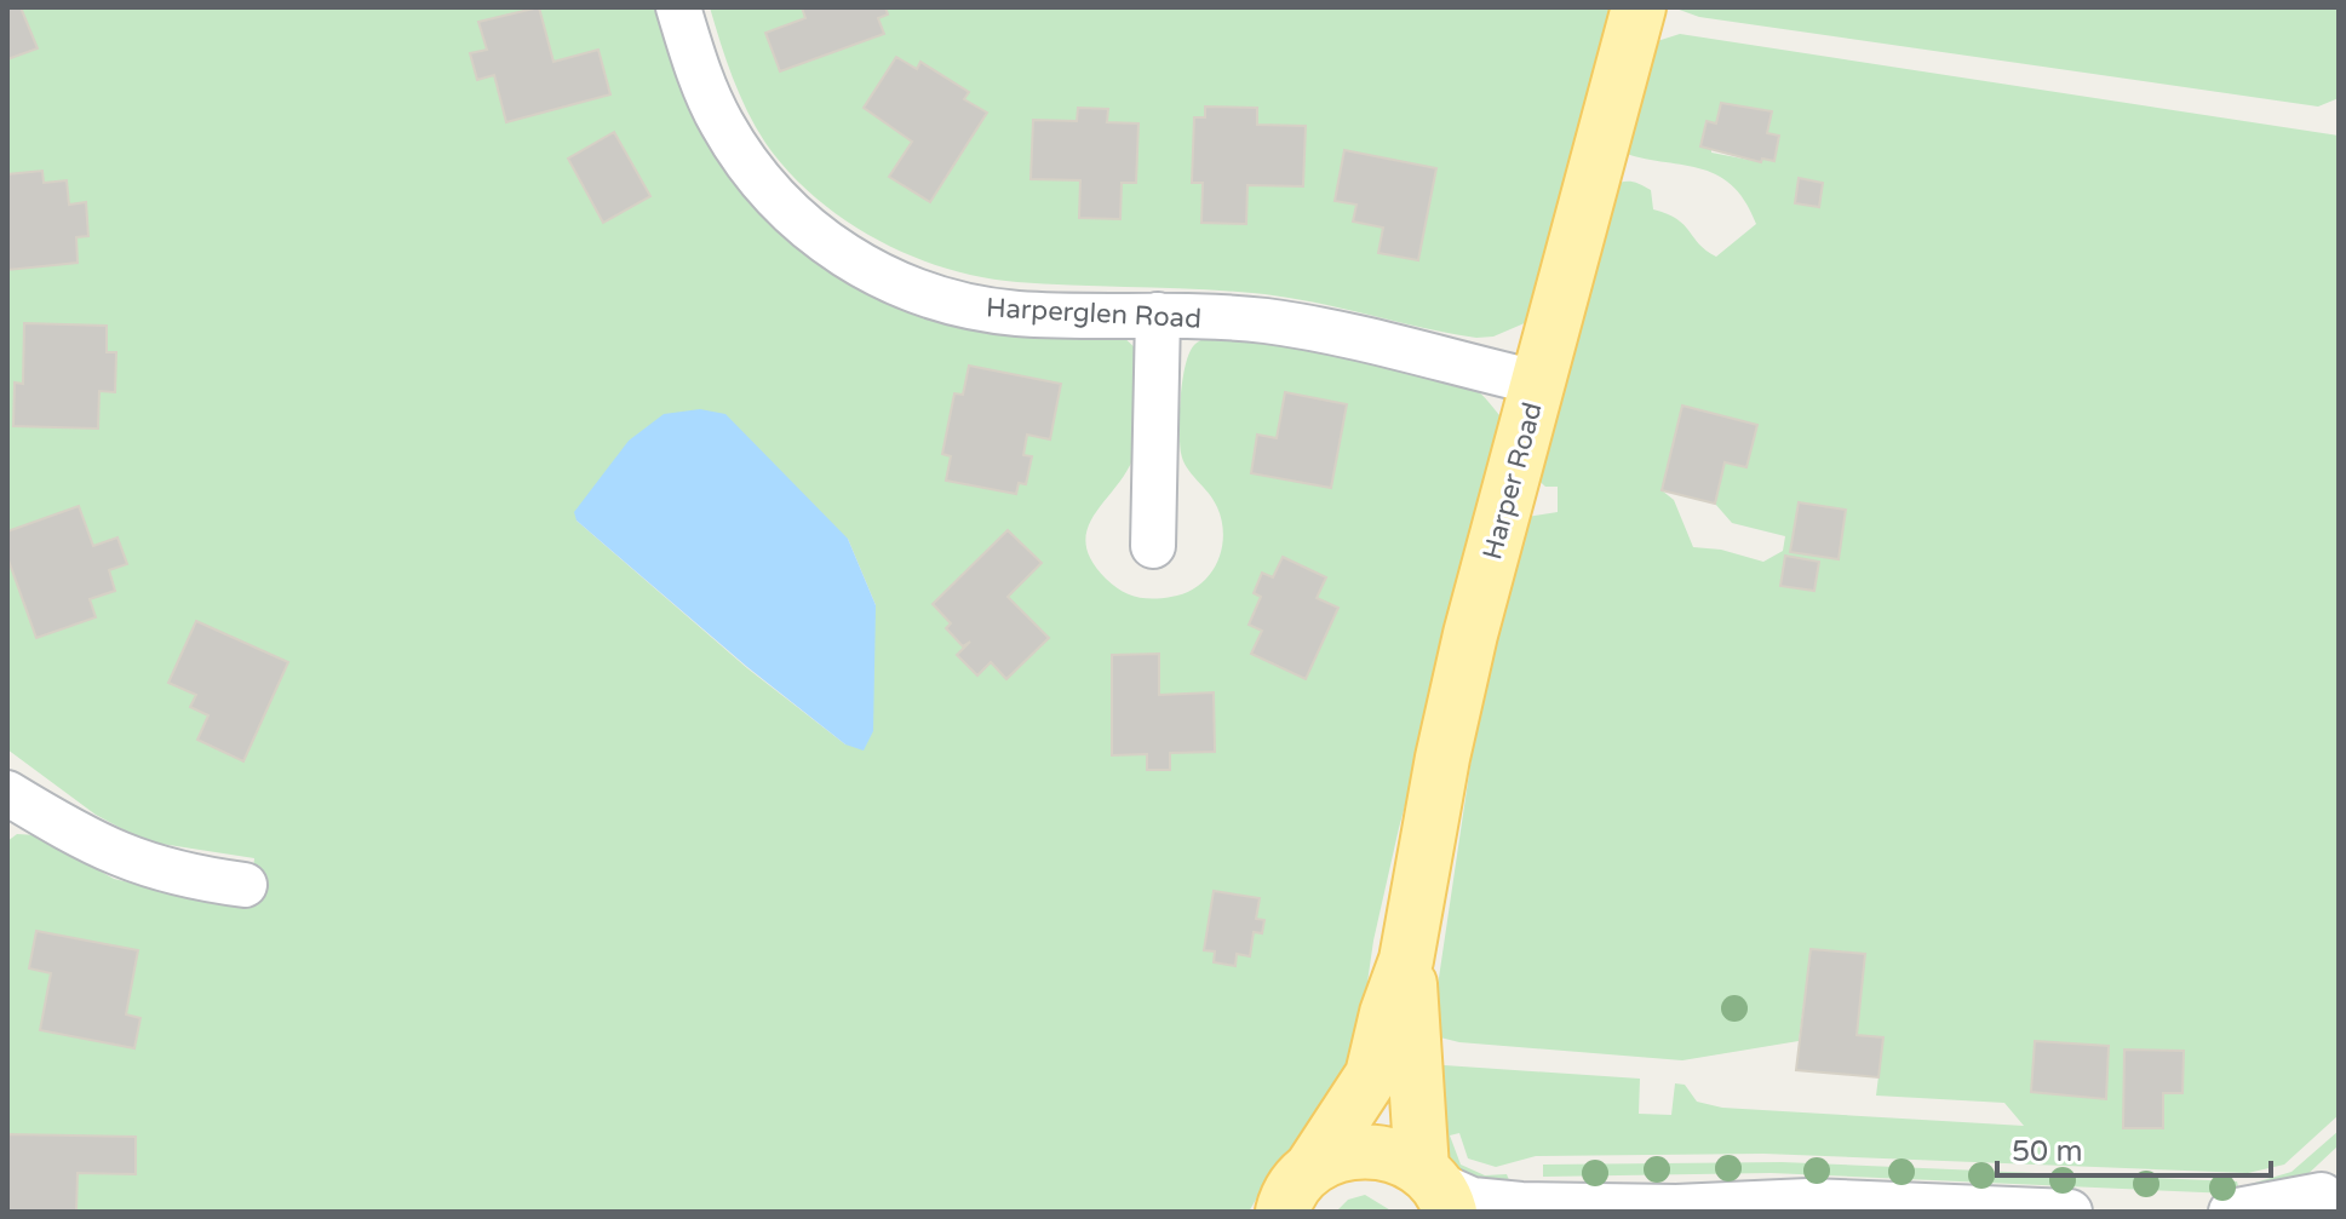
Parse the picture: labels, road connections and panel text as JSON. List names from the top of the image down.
{
  "streets": {
    "main road": ["Harper Road"],
    "street": ["Harperglen Road"]
  },
  "crossings": [
    ["Harperglen Road", "Harper Road"]
  ],
  "scale_bar": "50 m"
}
